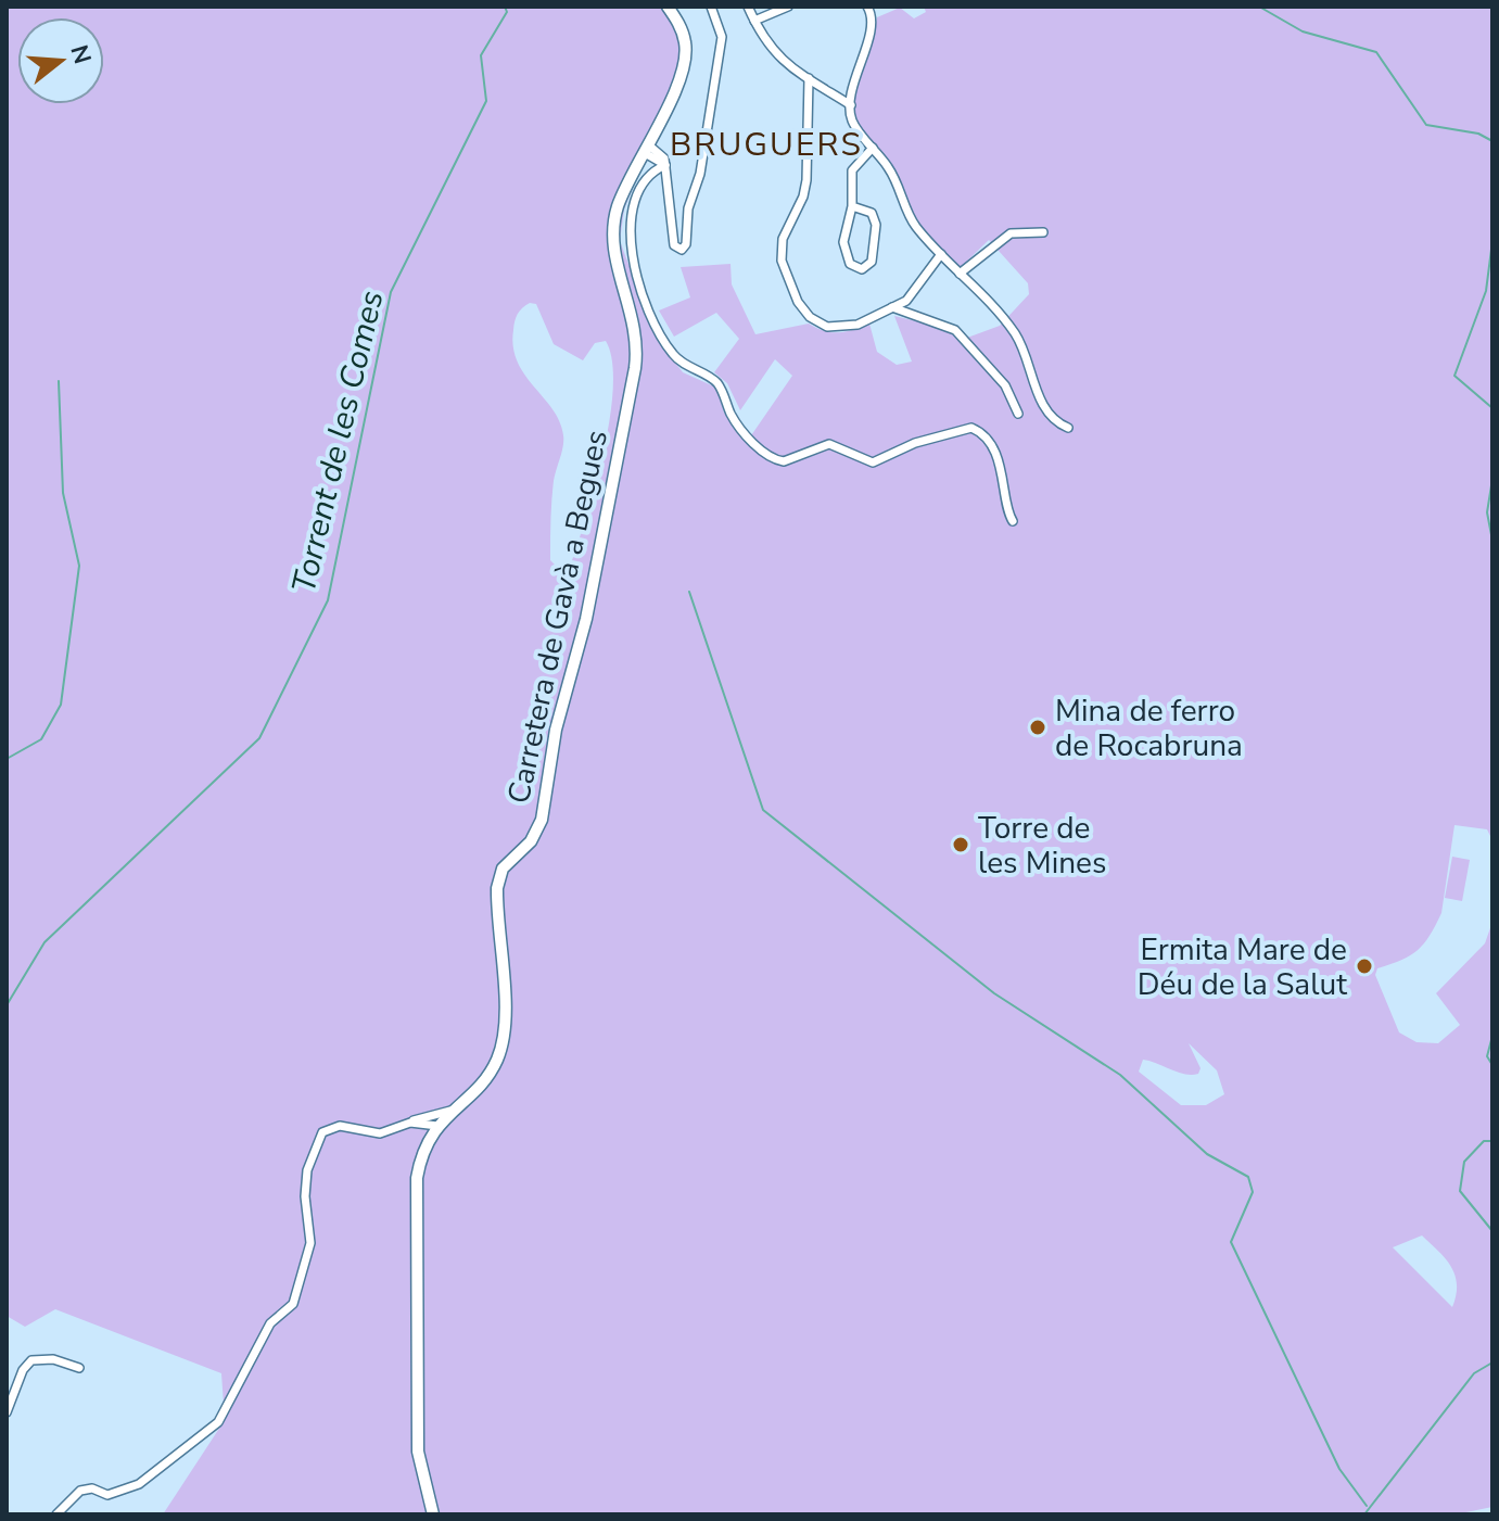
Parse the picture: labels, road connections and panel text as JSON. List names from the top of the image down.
{
  "streets": {
    "main road": ["Carretera de Gavà a Begues"]
  },
  "districts": ["BRUGUERS"],
  "water": ["Torrent de les Comes"],
  "places": ["Mina de ferro de Rocabruna", "Torre de les Mines", "Ermita Mare de Déu de la Salut"],
  "north": "right"
}
